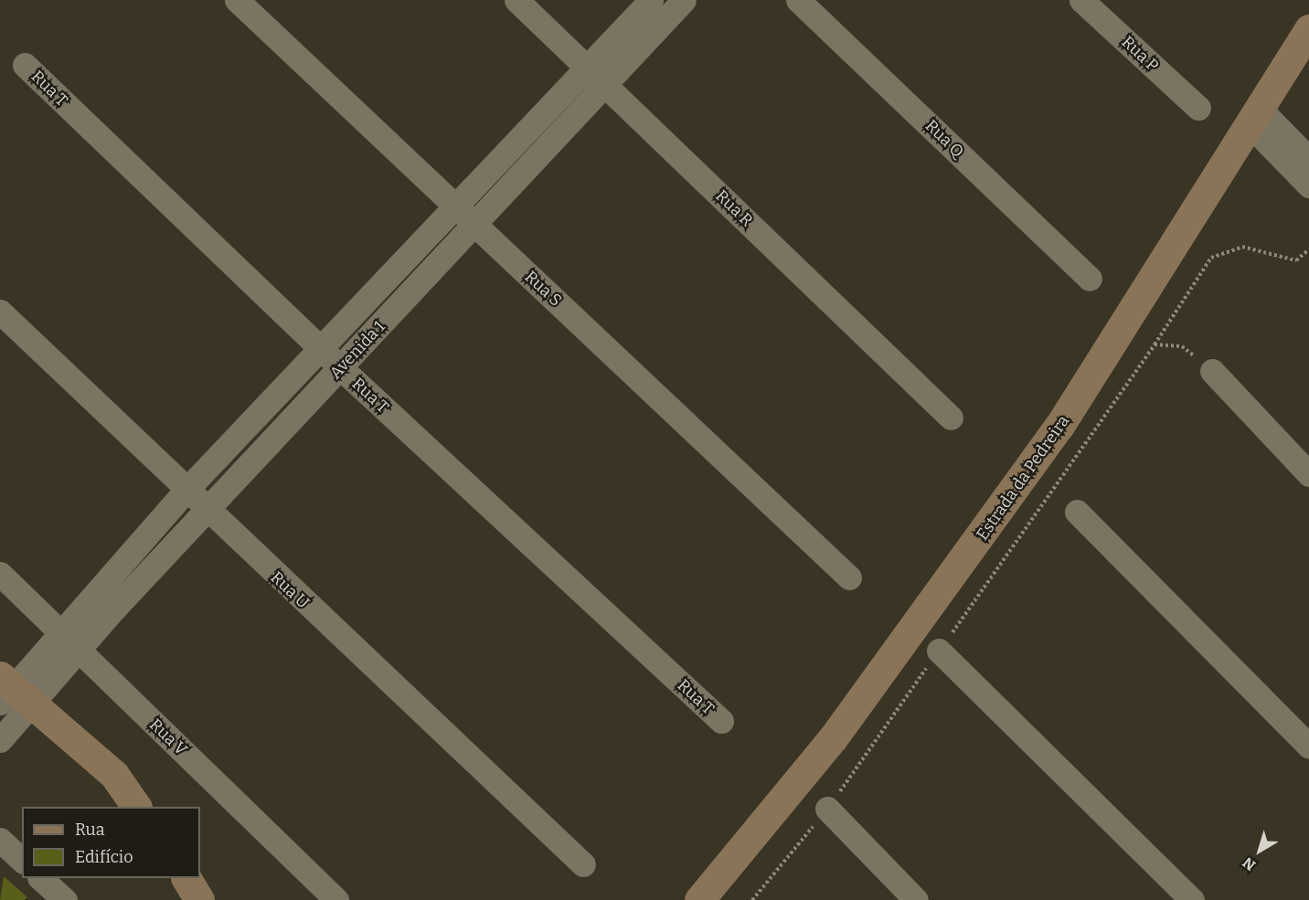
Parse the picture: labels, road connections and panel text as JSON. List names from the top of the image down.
{
  "streets": {
    "street": [
      "Rua P",
      "Rua T",
      "Rua Q",
      "Rua R",
      "Rua S",
      "Avenida 1",
      "Estrada da Pedreira",
      "Rua U",
      "Rua V"
    ]
  },
  "crossings": [
    ["Rua T", "Avenida 1"],
    ["Rua R", "Avenida 1"],
    ["Rua S", "Avenida 1"],
    ["Avenida 1", "Rua U"],
    ["Avenida 1", "Rua V"]
  ],
  "legend": ["Rua", "Edifício"],
  "north": "bottom left"
}
